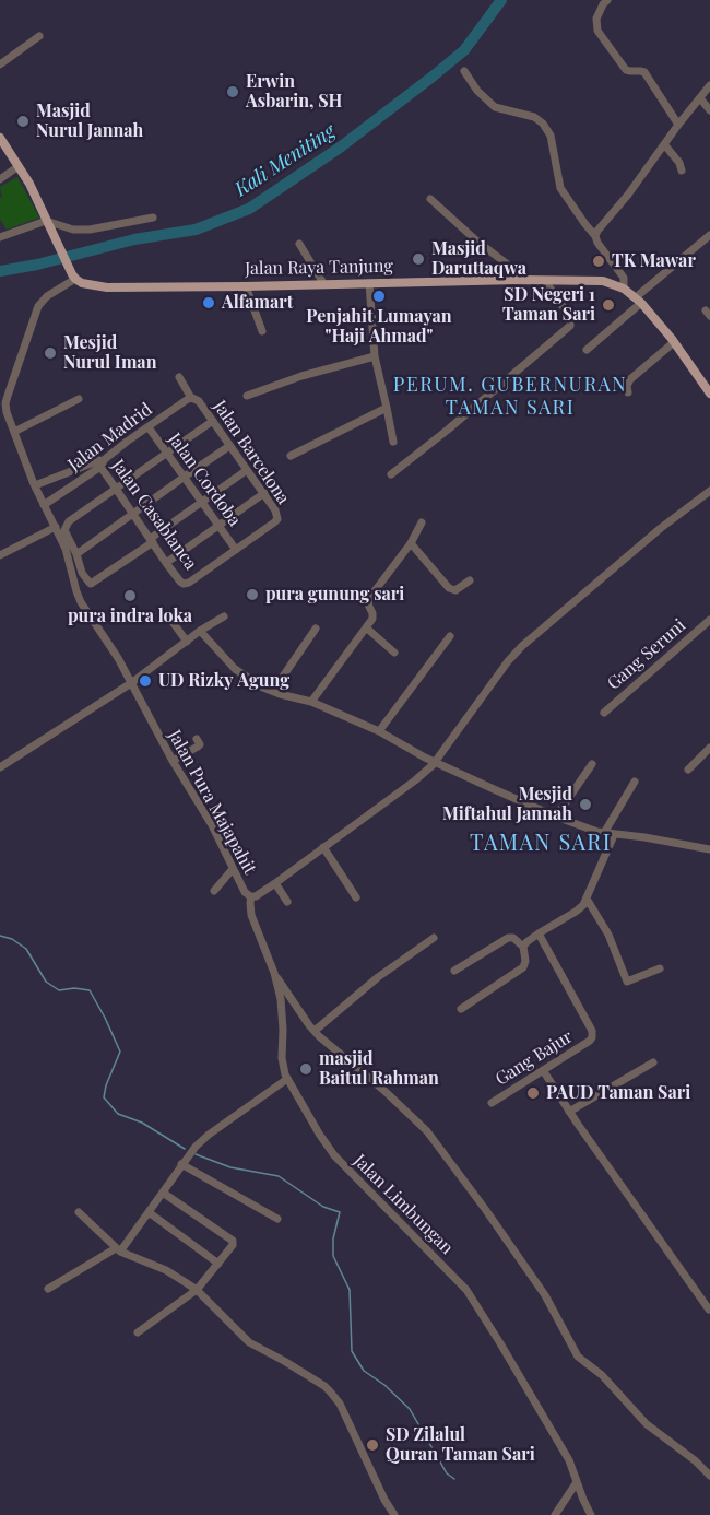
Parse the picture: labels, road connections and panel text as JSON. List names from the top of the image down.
{
  "streets": {
    "main road": ["Jalan Raya Tanjung"],
    "street": [
      "Jalan Madrid",
      "Jalan Barcelona",
      "Jalan Cordoba",
      "Jalan Casablanca",
      "Gang Seruni",
      "Jalan Pura Majapahit",
      "Gang Bajur",
      "Jalan Limbungan"
    ]
  },
  "crossings": [
    ["Jalan Raya Tanjung", "Jalan Pura Majapahit"],
    ["Jalan Madrid", "Jalan Barcelona"],
    ["Jalan Madrid", "Jalan Cordoba"],
    ["Jalan Madrid", "Jalan Casablanca"],
    ["Jalan Madrid", "Jalan Pura Majapahit"],
    ["Jalan Barcelona", "Jalan Cordoba"],
    ["Jalan Barcelona", "Jalan Casablanca"],
    ["Jalan Cordoba", "Jalan Casablanca"],
    ["Jalan Pura Majapahit", "Jalan Limbungan"]
  ],
  "districts": ["PERUM. GUBERNURAN TAMAN SARI", "TAMAN SARI"],
  "water": ["Kali Meniting"],
  "places": [
    "Erwin Asbarin, SH",
    "Masjid Nurul Jannah",
    "Masjid Daruttaqwa",
    "TK Mawar",
    "Penjahit Lumayan \"Haji Ahmad\"",
    "Alfamart",
    "SD Negeri 1 Taman Sari",
    "Mesjid Nurul Iman",
    "pura gunung sari",
    "pura indra loka",
    "UD Rizky Agung",
    "Mesjid Miftahul Jannah",
    "masjid Baitul Rahman",
    "PAUD Taman Sari",
    "SD Zilalul Quran Taman Sari"
  ]
}
